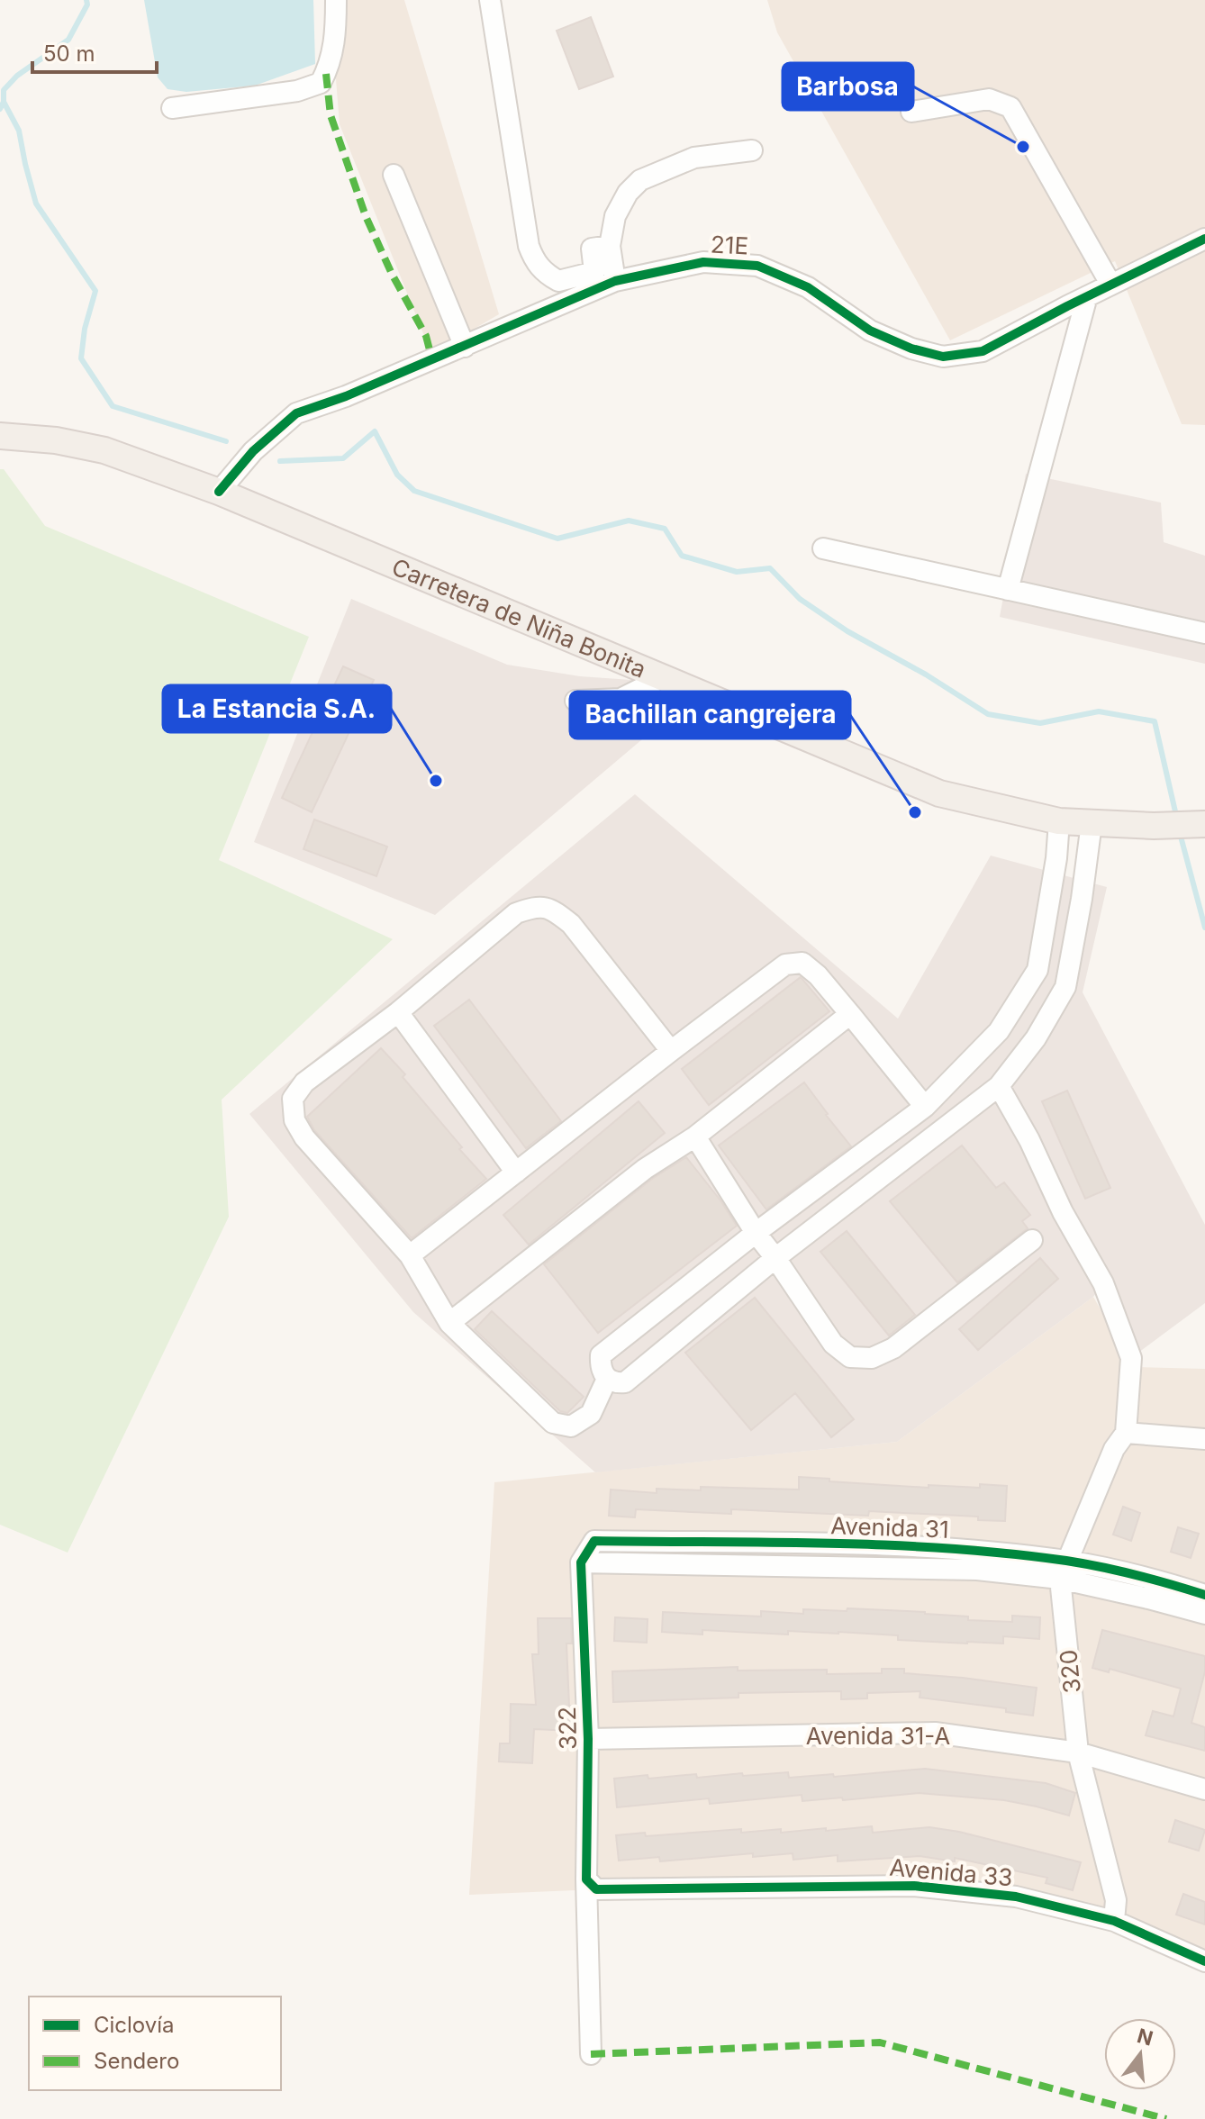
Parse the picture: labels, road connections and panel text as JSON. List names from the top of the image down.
{
  "streets": {
    "main road": ["Carretera de Niña Bonita"],
    "street": [
      "21E",
      "Avenida 31",
      "320",
      "322",
      "Avenida 31-A",
      "Avenida 33"
    ]
  },
  "crossings": [
    ["21E", "Carretera de Niña Bonita"],
    ["Avenida 31", "320"],
    ["Avenida 31", "322"],
    ["320", "Avenida 31-A"],
    ["320", "Avenida 33"],
    ["322", "Avenida 31-A"],
    ["322", "Avenida 33"]
  ],
  "places": ["Barbosa", "La Estancia S.A.", "Bachillan cangrejera"],
  "legend": ["Ciclovía", "Sendero"],
  "scale_bar": "50 m",
  "north": "top"
}
